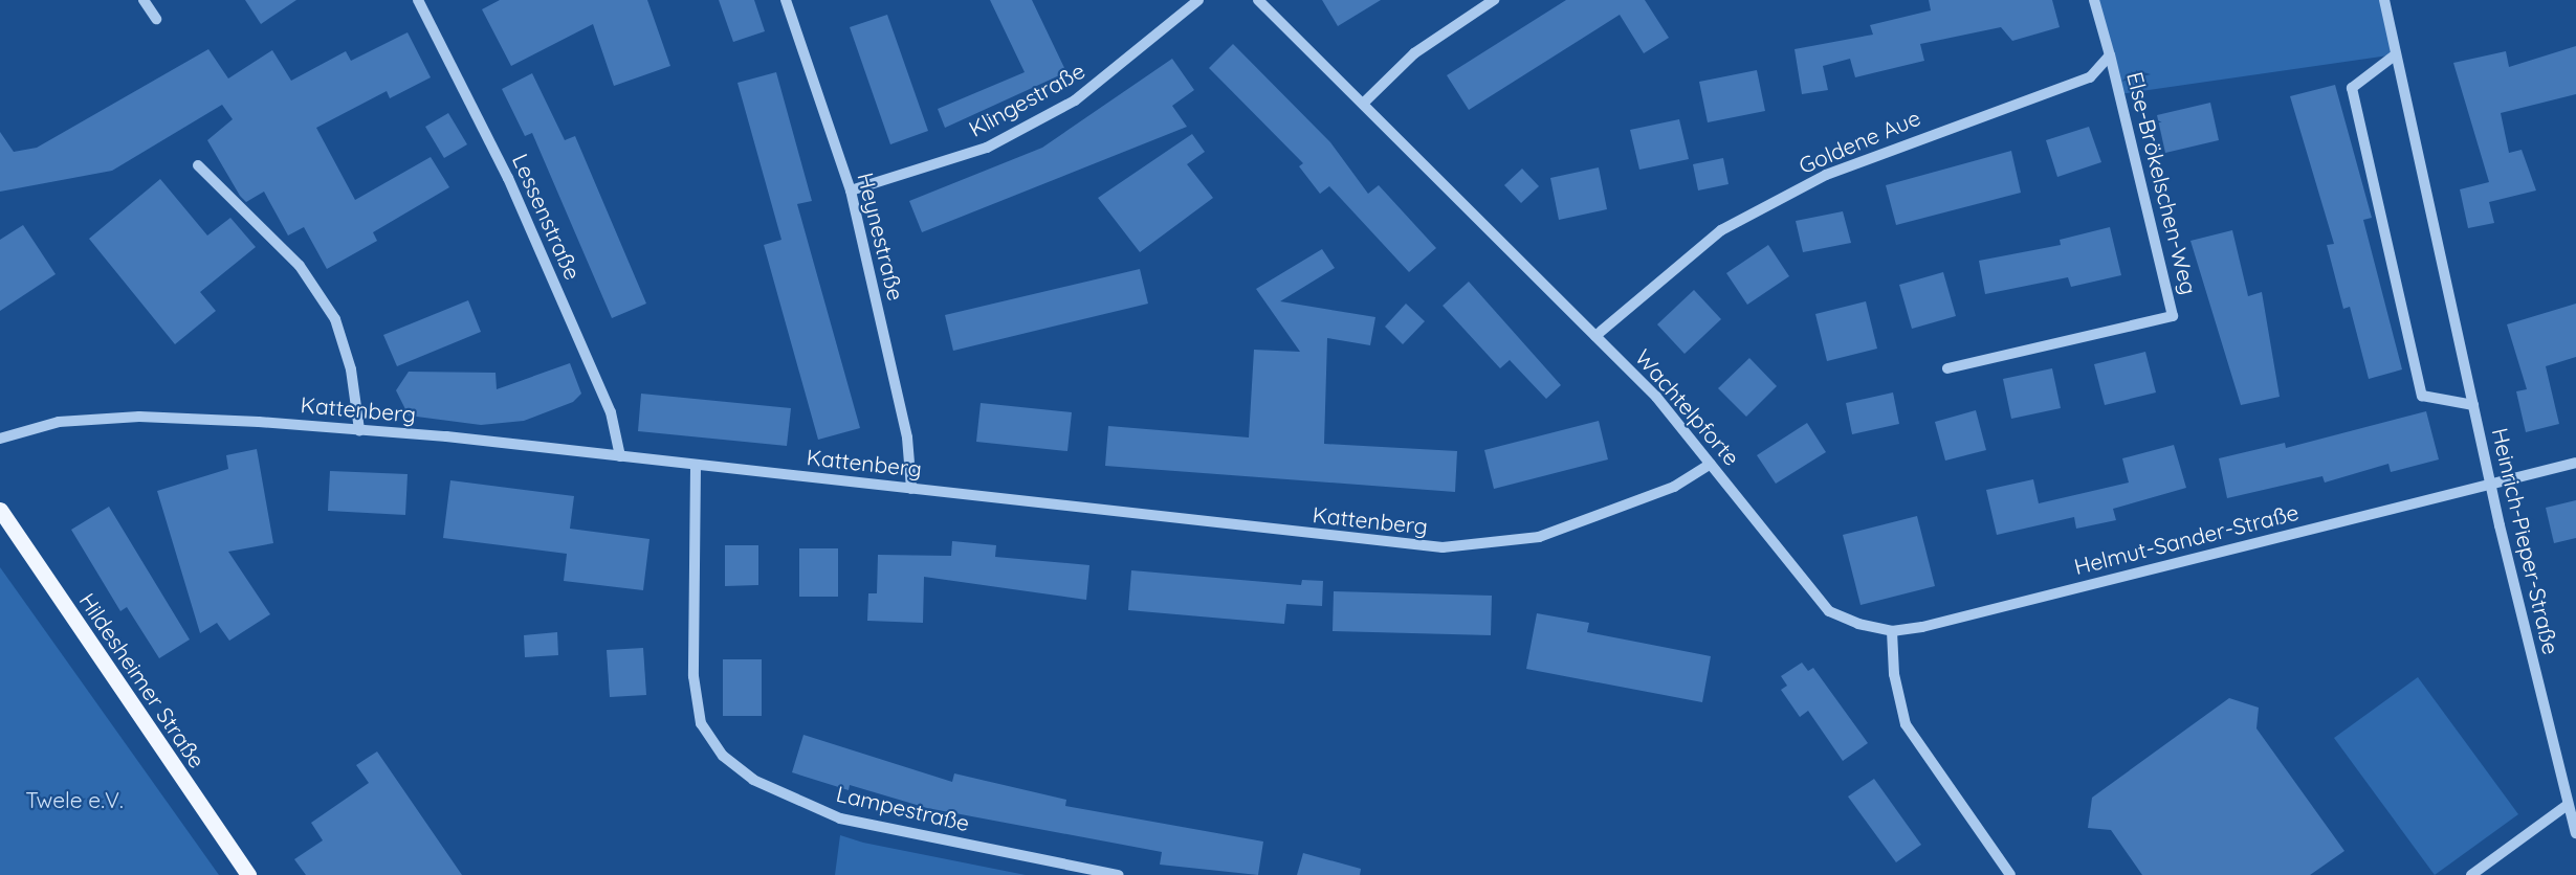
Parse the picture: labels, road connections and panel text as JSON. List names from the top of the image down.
{
  "streets": {
    "main road": ["Hildesheimer Straße"],
    "street": [
      "Klingestraße",
      "Goldene Aue",
      "Else-Brökelschen-Weg",
      "Lessenstraße",
      "Heynestraße",
      "Wachtelpforte",
      "Kattenberg",
      "Helmut-Sander-Straße",
      "Heinrich-Pieper-Straße",
      "Lampestraße"
    ]
  },
  "crossings": [
    ["Klingestraße", "Heynestraße"],
    ["Goldene Aue", "Else-Brökelschen-Weg"],
    ["Goldene Aue", "Wachtelpforte"],
    ["Lessenstraße", "Kattenberg"],
    ["Heynestraße", "Kattenberg"],
    ["Wachtelpforte", "Kattenberg"],
    ["Wachtelpforte", "Helmut-Sander-Straße"],
    ["Kattenberg", "Lampestraße"],
    ["Helmut-Sander-Straße", "Heinrich-Pieper-Straße"]
  ],
  "parks": ["Twele e.V."]
}
